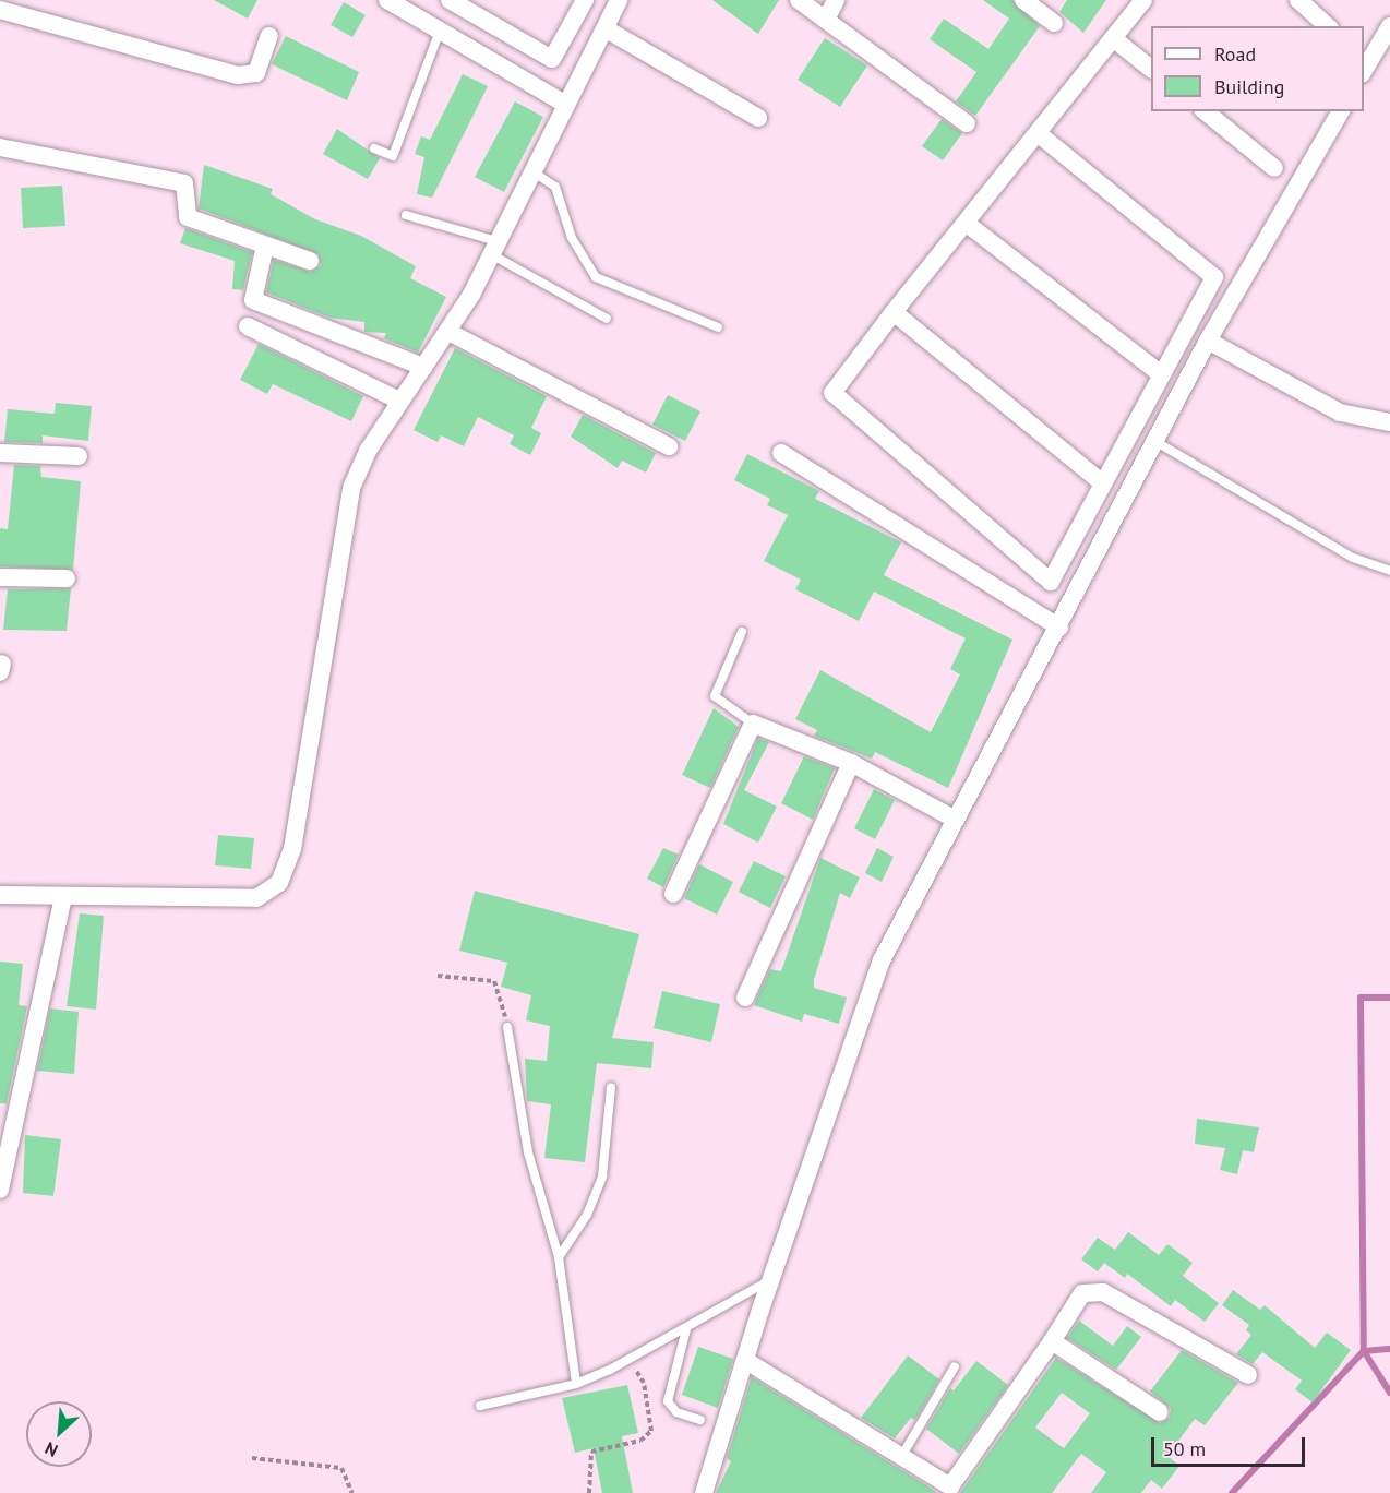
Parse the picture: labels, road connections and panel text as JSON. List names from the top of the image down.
{
  "legend": ["Road", "Building"],
  "scale_bar": "50 m",
  "north": "bottom left"
}
